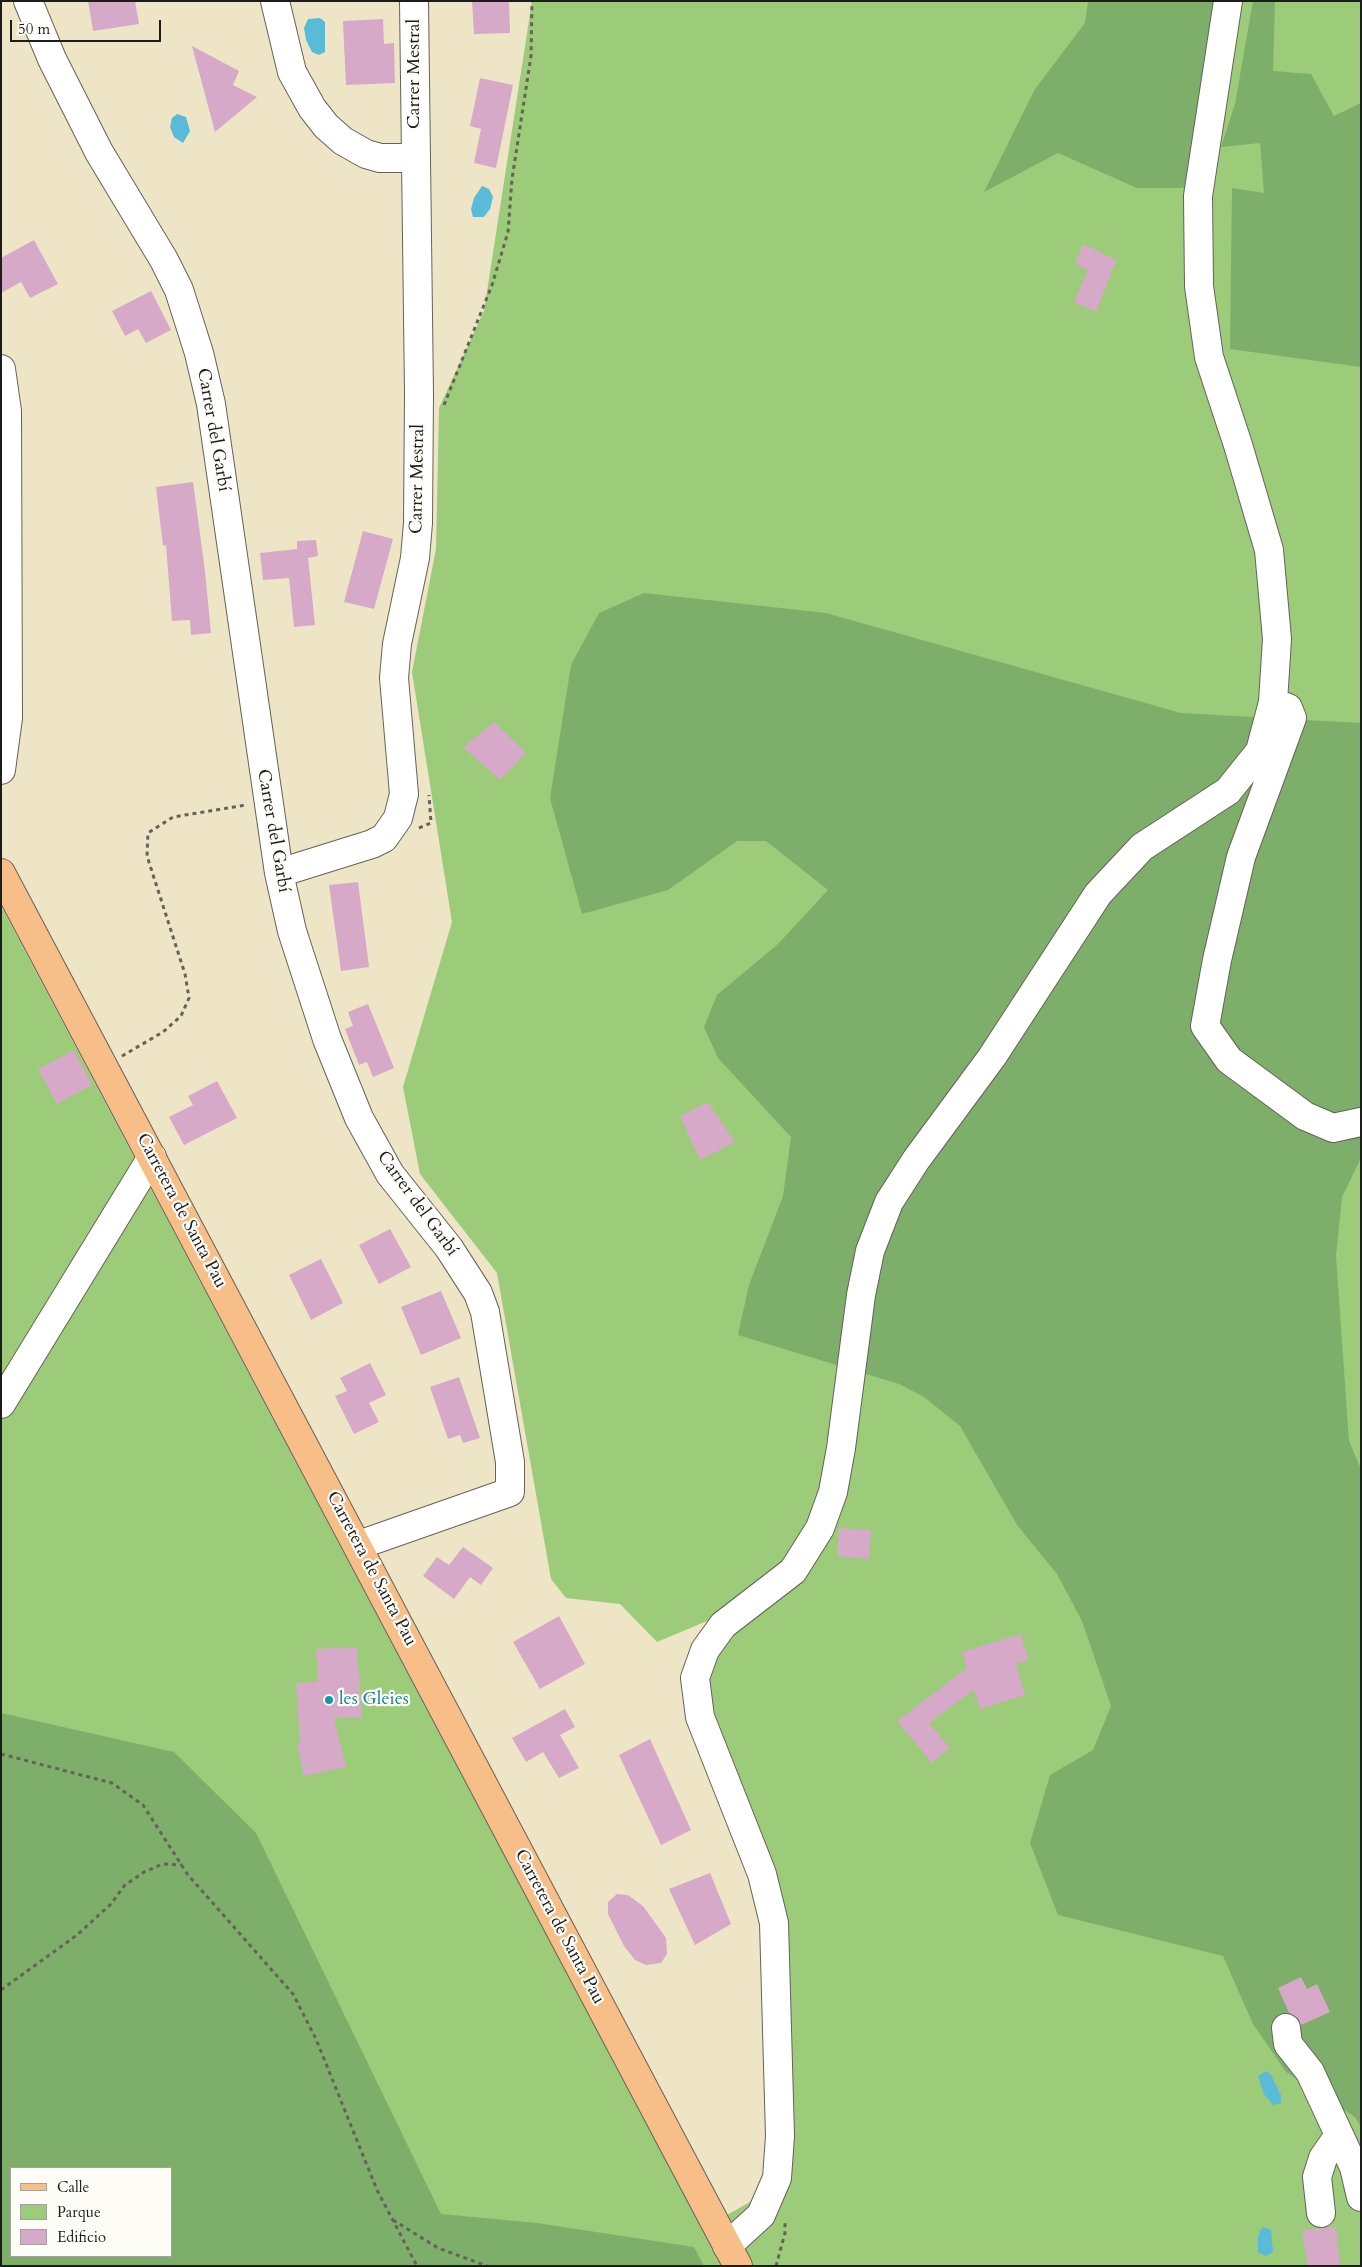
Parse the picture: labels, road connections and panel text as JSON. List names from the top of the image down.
{
  "streets": {
    "main road": ["Carretera de Santa Pau"],
    "street": ["Carrer Mestral", "Carrer del Garbí"]
  },
  "crossings": [
    ["Carrer Mestral", "Carrer del Garbí"],
    ["Carrer del Garbí", "Carretera de Santa Pau"]
  ],
  "places": ["les Gleies"],
  "legend": ["Calle", "Parque", "Edificio"],
  "scale_bar": "50 m"
}
